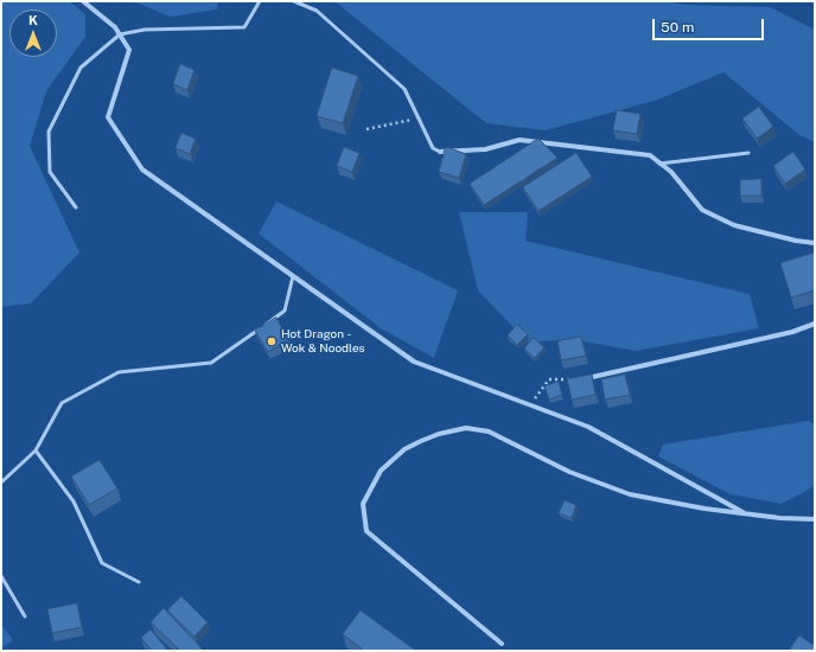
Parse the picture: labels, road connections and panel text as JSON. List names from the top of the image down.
{
  "places": ["Hot Dragon - Wok & Noodles"],
  "scale_bar": "50 m",
  "north": "top"
}
